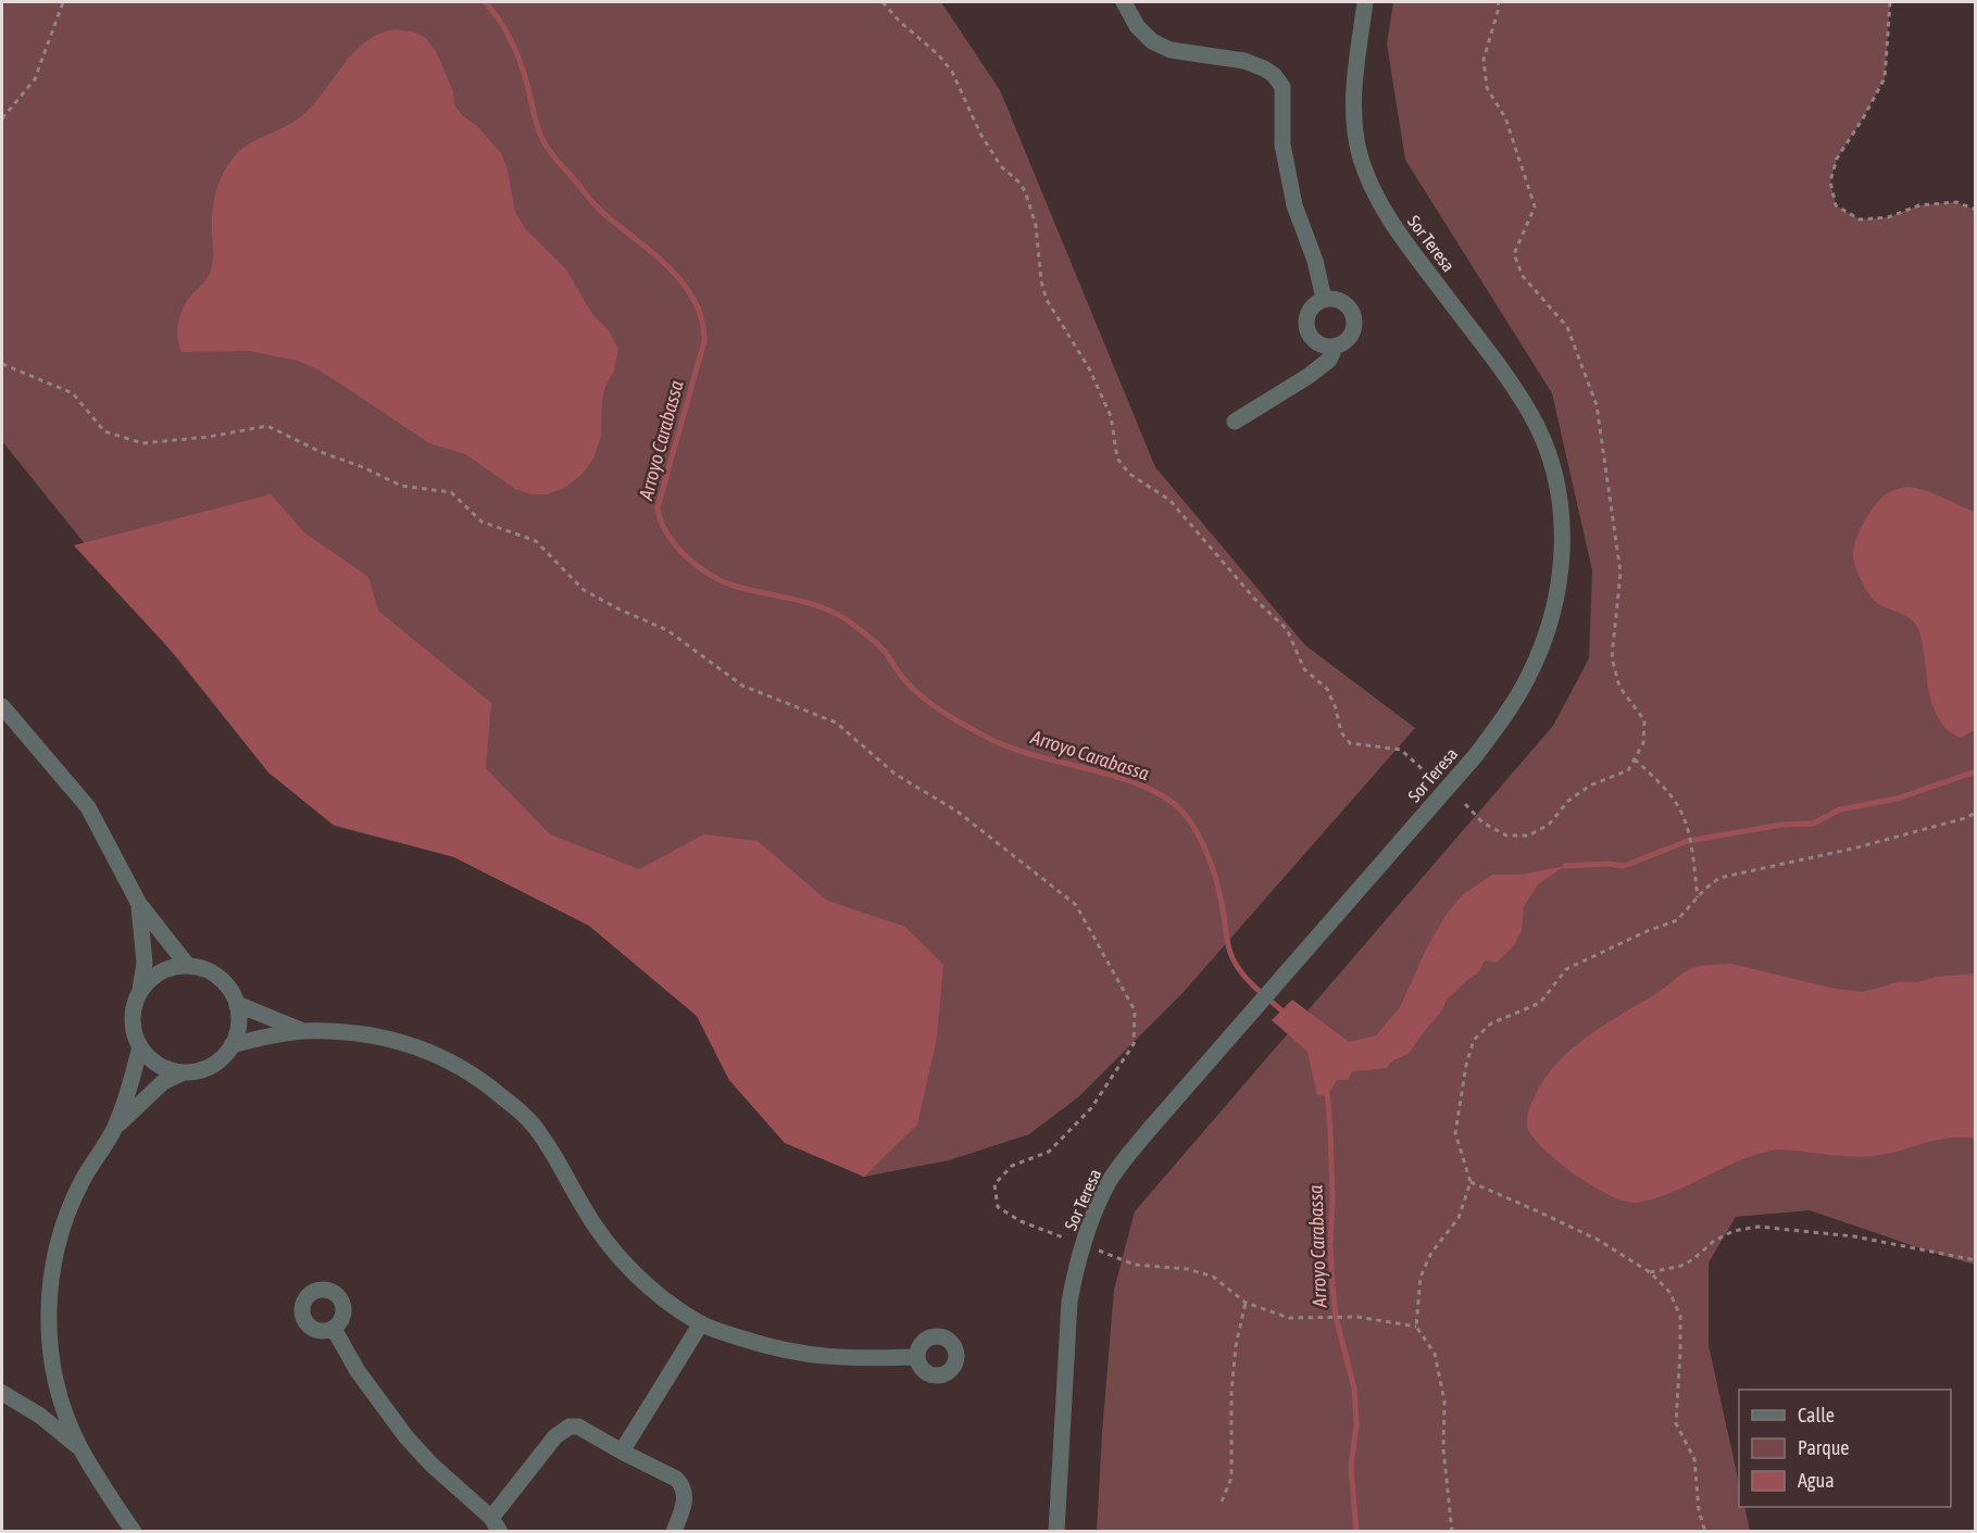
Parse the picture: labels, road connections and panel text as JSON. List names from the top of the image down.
{
  "streets": {
    "street": ["Sor Teresa"]
  },
  "water": ["Arroyo Carabassa"],
  "legend": ["Calle", "Parque", "Agua"]
}
